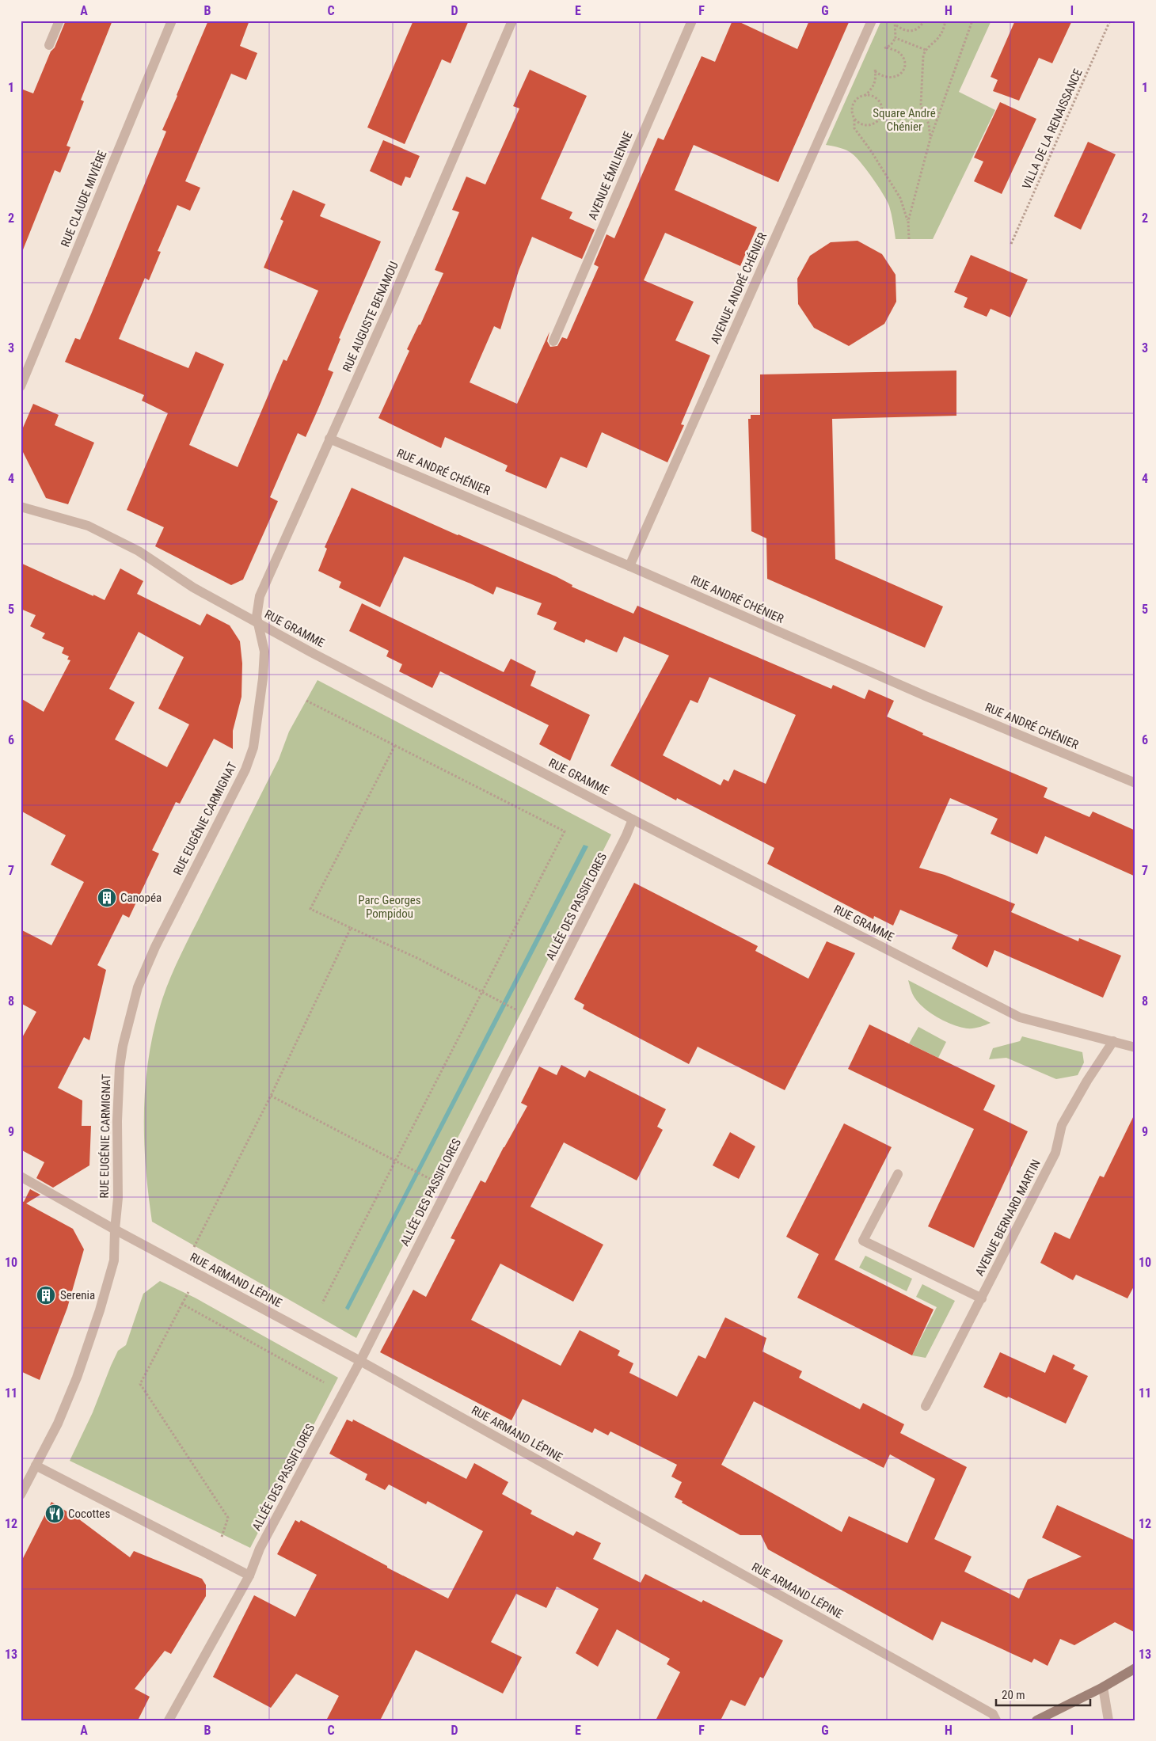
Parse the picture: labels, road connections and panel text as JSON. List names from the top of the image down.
{
  "streets": {
    "street": [
      "AVENUE ÉMILIENNE",
      "RUE CLAUDE MIVIÈRE",
      "AVENUE ANDRÉ CHÉNIER",
      "RUE AUGUSTE BENAMOU",
      "RUE ANDRÉ CHÉNIER",
      "RUE GRAMME",
      "RUE EUGÉNIE CARMIGNAT",
      "ALLÉE DES PASSIFLORES",
      "AVENUE BERNARD MARTIN",
      "RUE ARMAND LÉPINE"
    ],
    "path": ["VILLA DE LA RENAISSANCE"]
  },
  "crossings": [
    ["AVENUE ANDRÉ CHÉNIER", "RUE ANDRÉ CHÉNIER"],
    ["RUE AUGUSTE BENAMOU", "RUE ANDRÉ CHÉNIER"],
    ["RUE AUGUSTE BENAMOU", "RUE GRAMME"],
    ["RUE AUGUSTE BENAMOU", "RUE EUGÉNIE CARMIGNAT"],
    ["RUE GRAMME", "RUE EUGÉNIE CARMIGNAT"],
    ["RUE GRAMME", "ALLÉE DES PASSIFLORES"],
    ["RUE GRAMME", "AVENUE BERNARD MARTIN"],
    ["RUE EUGÉNIE CARMIGNAT", "RUE ARMAND LÉPINE"],
    ["ALLÉE DES PASSIFLORES", "RUE ARMAND LÉPINE"]
  ],
  "parks": ["Square André Chénier", "Parc Georges Pompidou"],
  "places": {
    "building": ["Canopéa", "Serenia"],
    "restaurant": ["Cocottes"]
  },
  "scale_bar": "20 m",
  "grid": {
    "columns": [
      "A",
      "B",
      "C",
      "D",
      "E",
      "F",
      "G",
      "H",
      "I"
    ],
    "rows": [
      "1",
      "2",
      "3",
      "4",
      "5",
      "6",
      "7",
      "8",
      "9",
      "10",
      "11",
      "12",
      "13"
    ]
  }
}
